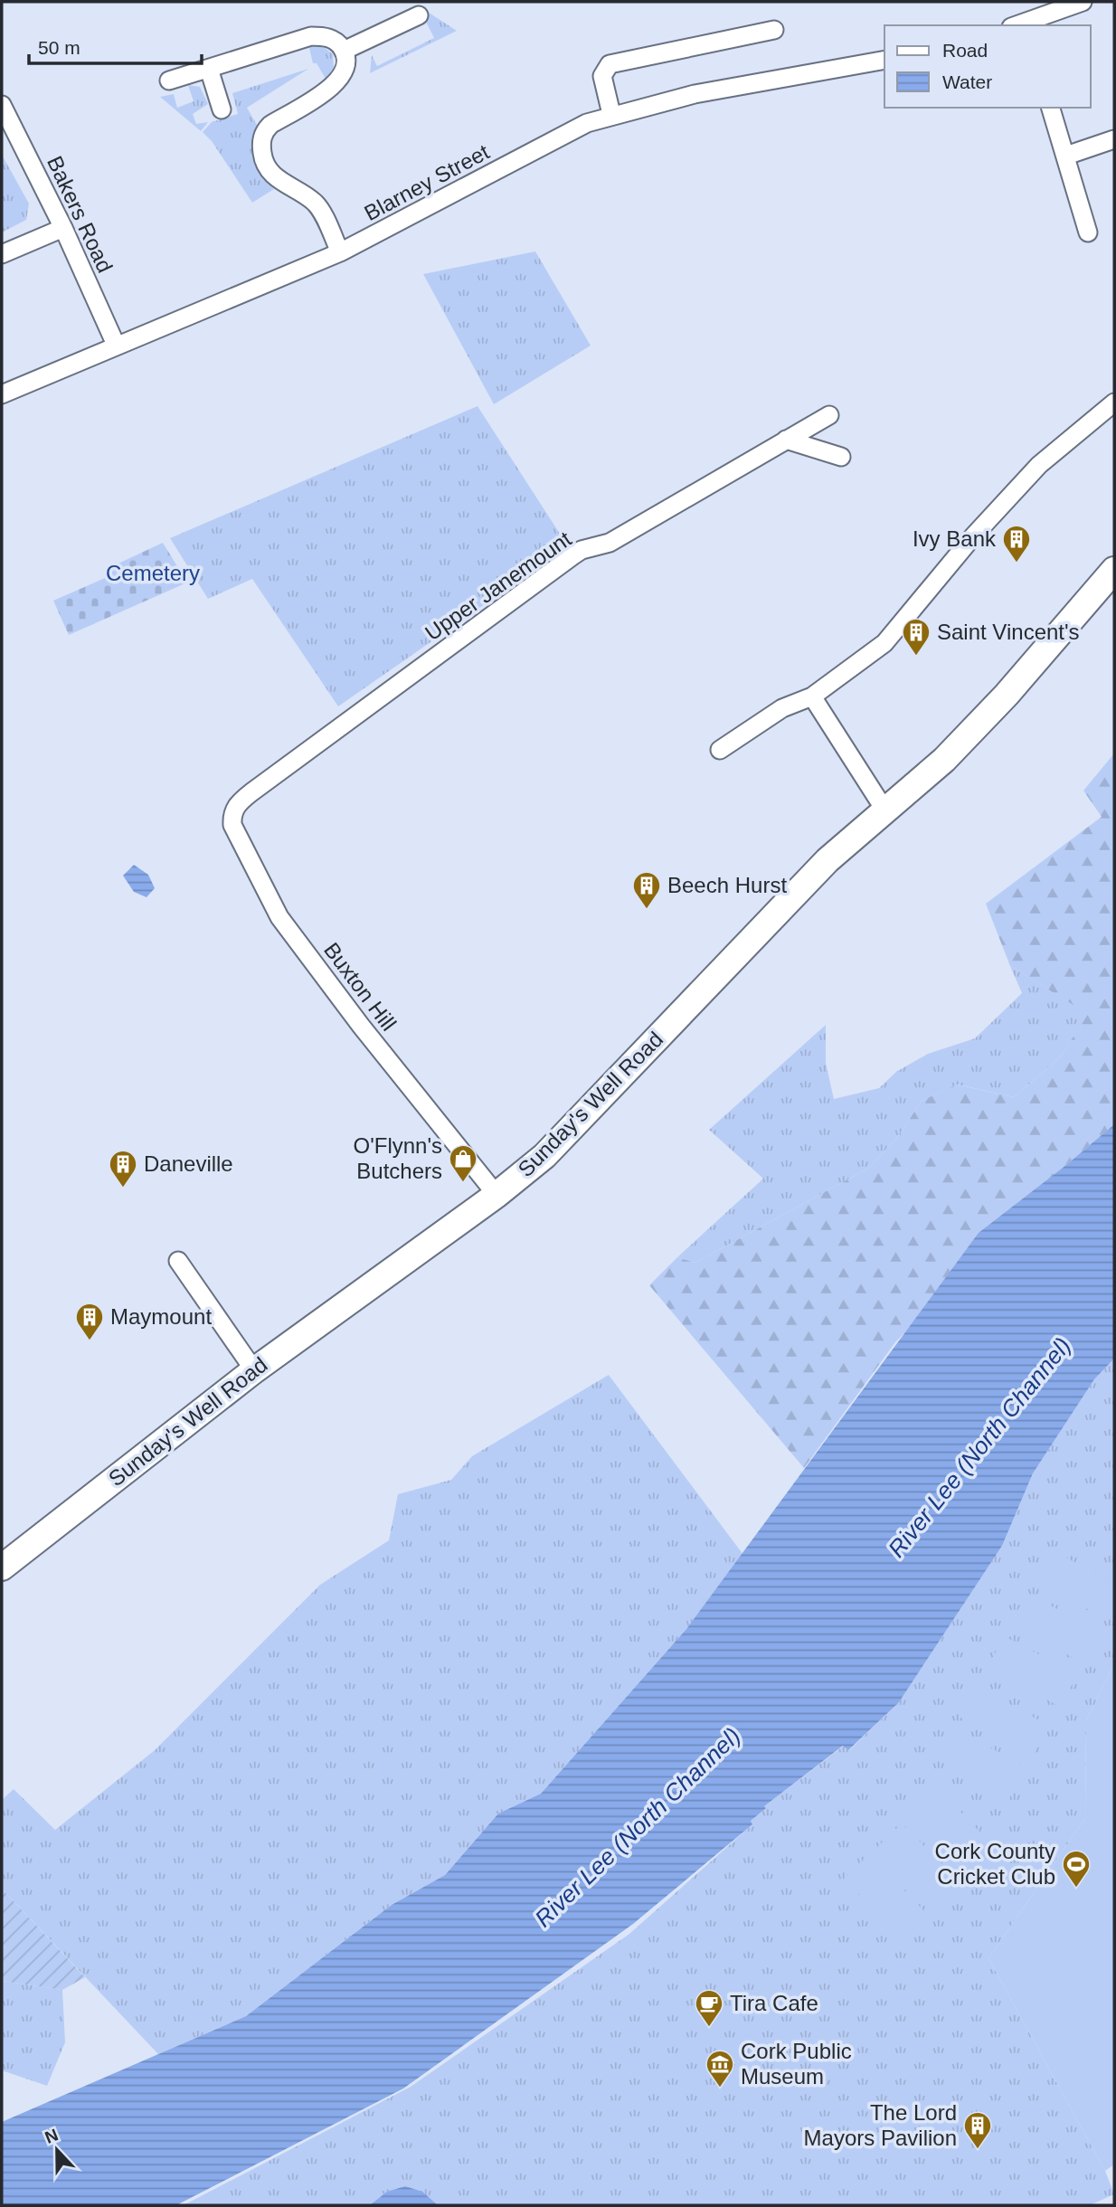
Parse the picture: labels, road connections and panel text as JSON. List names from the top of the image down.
{
  "streets": {
    "main road": ["Sunday's Well Road"],
    "street": [
      "Blarney Street",
      "Bakers Road",
      "Upper Janemount",
      "Buxton Hill"
    ]
  },
  "crossings": [
    ["Blarney Street", "Bakers Road"],
    ["Upper Janemount", "Buxton Hill"],
    ["Buxton Hill", "Sunday's Well Road"]
  ],
  "water": ["River Lee (North Channel)"],
  "parks": ["Cemetery"],
  "places": {
    "building": [
      "Ivy Bank",
      "Saint Vincent's",
      "Beech Hurst",
      "Daneville",
      "Maymount",
      "The Lord Mayors Pavilion"
    ],
    "shop": ["O'Flynn's Butchers"],
    "sports": ["Cork County Cricket Club"],
    "cafe": ["Tira Cafe"],
    "museum": ["Cork Public Museum"]
  },
  "legend": ["Road", "Water"],
  "scale_bar": "50 m",
  "north": "top"
}
